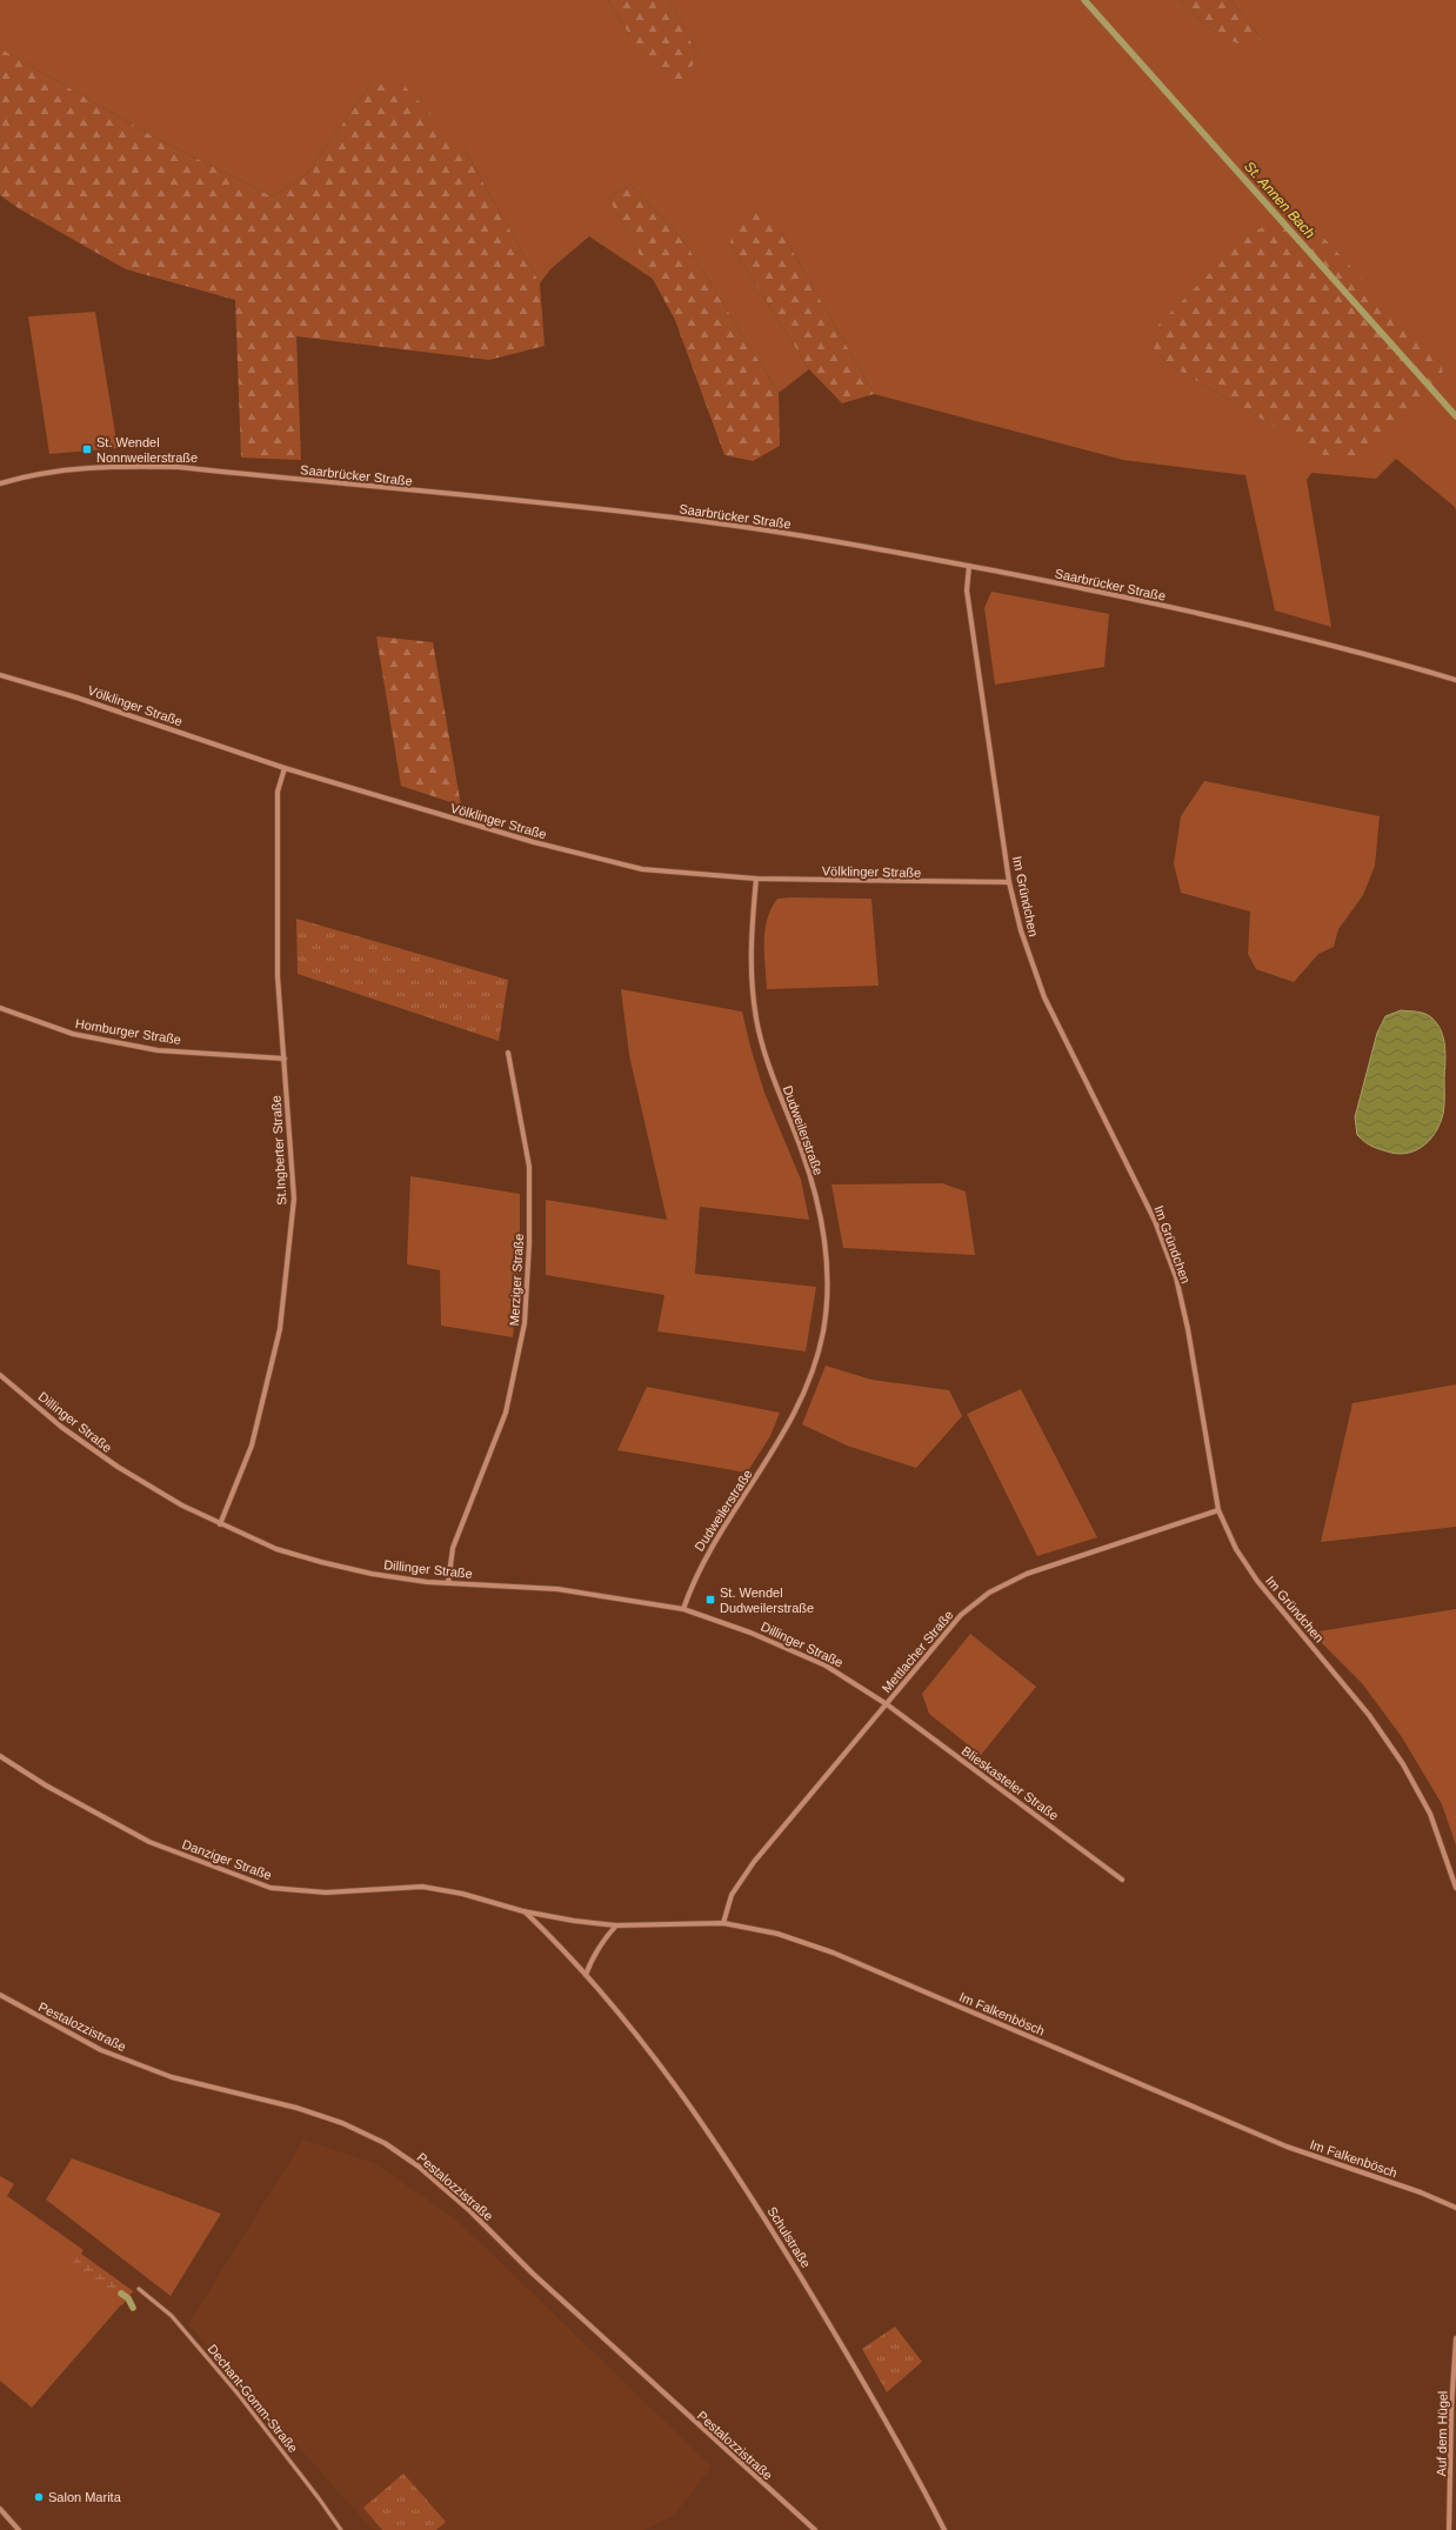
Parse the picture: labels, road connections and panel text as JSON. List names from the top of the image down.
{
  "streets": {
    "street": [
      "Saarbrücker Straße",
      "Völklinger Straße",
      "Im Gründchen",
      "Homburger Straße",
      "Dudweilerstraße",
      "St.Ingberter Straße",
      "Merziger Straße",
      "Dillinger Straße",
      "Mettlacher Straße",
      "Blieskasteler Straße",
      "Danziger Straße",
      "Im Falkenbösch",
      "Pestalozzistraße",
      "Schulstraße",
      "Auf dem Hügel"
    ],
    "lane": ["Dechant-Gomm-Straße"]
  },
  "crossings": [
    ["Saarbrücker Straße", "Im Gründchen"],
    ["Völklinger Straße", "Im Gründchen"],
    ["Völklinger Straße", "Dudweilerstraße"],
    ["Völklinger Straße", "St.Ingberter Straße"],
    ["Im Gründchen", "Mettlacher Straße"],
    ["Homburger Straße", "St.Ingberter Straße"],
    ["Dudweilerstraße", "Dillinger Straße"],
    ["St.Ingberter Straße", "Dillinger Straße"],
    ["Merziger Straße", "Dillinger Straße"],
    ["Dillinger Straße", "Mettlacher Straße"],
    ["Dillinger Straße", "Blieskasteler Straße"],
    ["Mettlacher Straße", "Blieskasteler Straße"],
    ["Mettlacher Straße", "Im Falkenbösch"],
    ["Danziger Straße", "Im Falkenbösch"],
    ["Danziger Straße", "Schulstraße"],
    ["Im Falkenbösch", "Schulstraße"]
  ],
  "water": ["St. Annen Bach"],
  "places": {
    "transit": ["St. Wendel Nonnweilerstraße", "St. Wendel Dudweilerstraße"],
    "other": ["Salon Marita"]
  }
}
